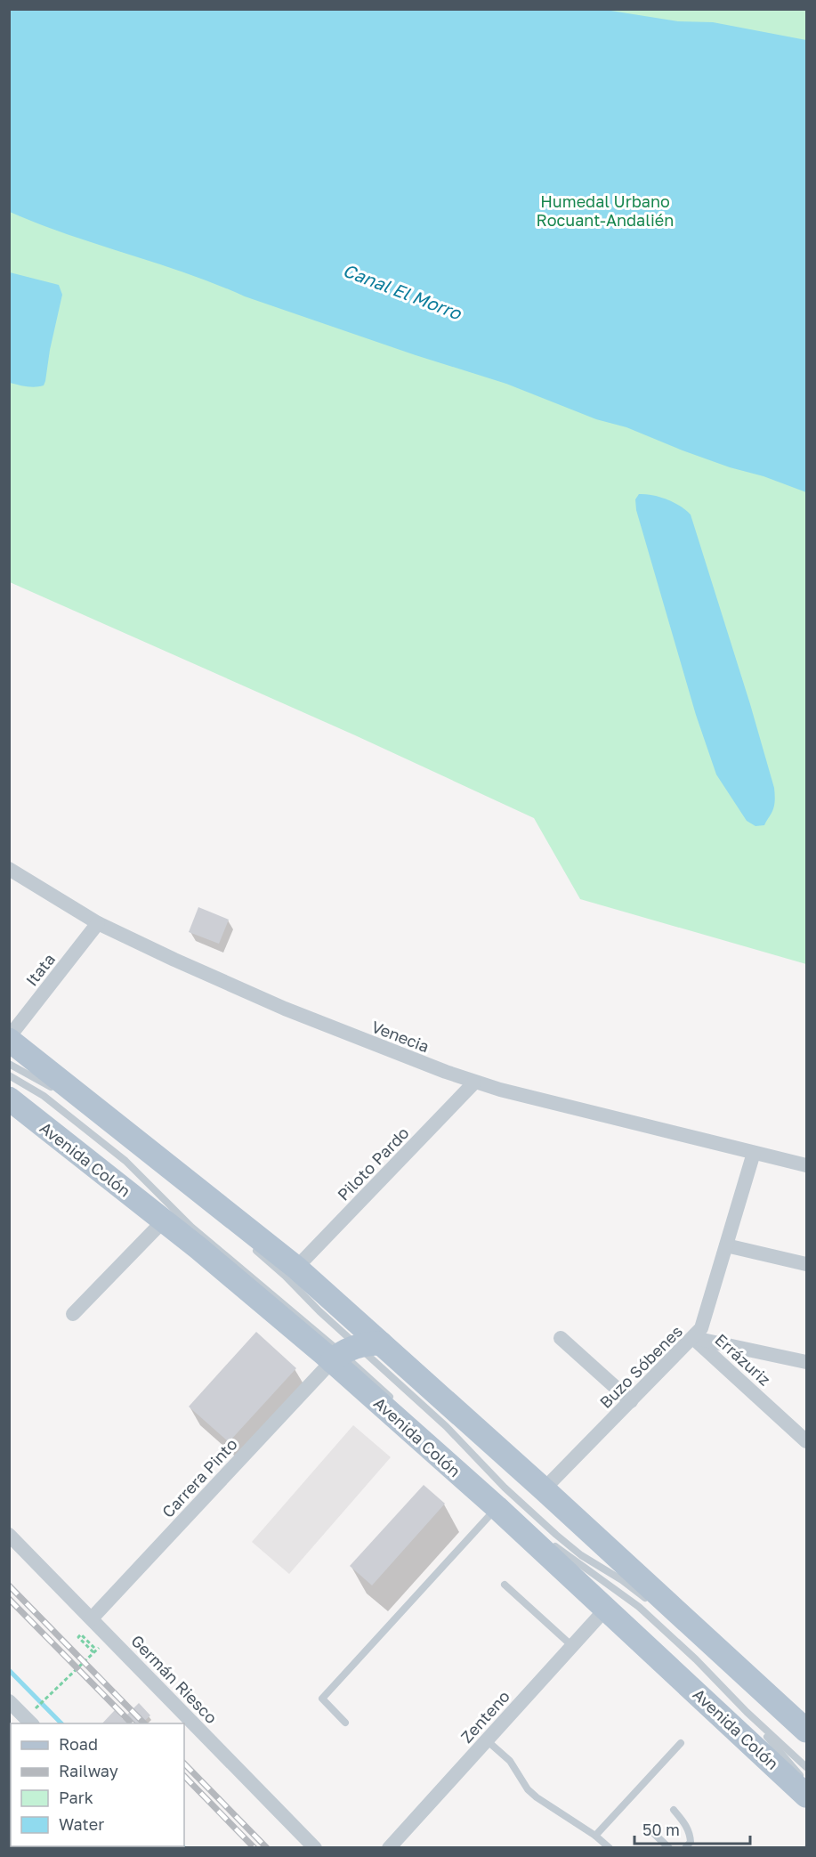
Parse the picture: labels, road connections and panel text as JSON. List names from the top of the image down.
{
  "streets": {
    "main road": ["Avenida Colón"],
    "street": [
      "Itata",
      "Venecia",
      "Piloto Pardo",
      "Errázuriz",
      "Buzo Sóbenes",
      "Carrera Pinto",
      "Germán Riesco",
      "Zenteno"
    ]
  },
  "crossings": [
    ["Itata", "Venecia"],
    ["Venecia", "Piloto Pardo"],
    ["Venecia", "Buzo Sóbenes"],
    ["Avenida Colón", "Carrera Pinto"],
    ["Avenida Colón", "Zenteno"],
    ["Errázuriz", "Buzo Sóbenes"],
    ["Carrera Pinto", "Germán Riesco"]
  ],
  "water": ["Canal El Morro"],
  "parks": ["Humedal Urbano Rocuant-Andalién"],
  "legend": [
    "Road",
    "Railway",
    "Park",
    "Water"
  ],
  "scale_bar": "50 m"
}
